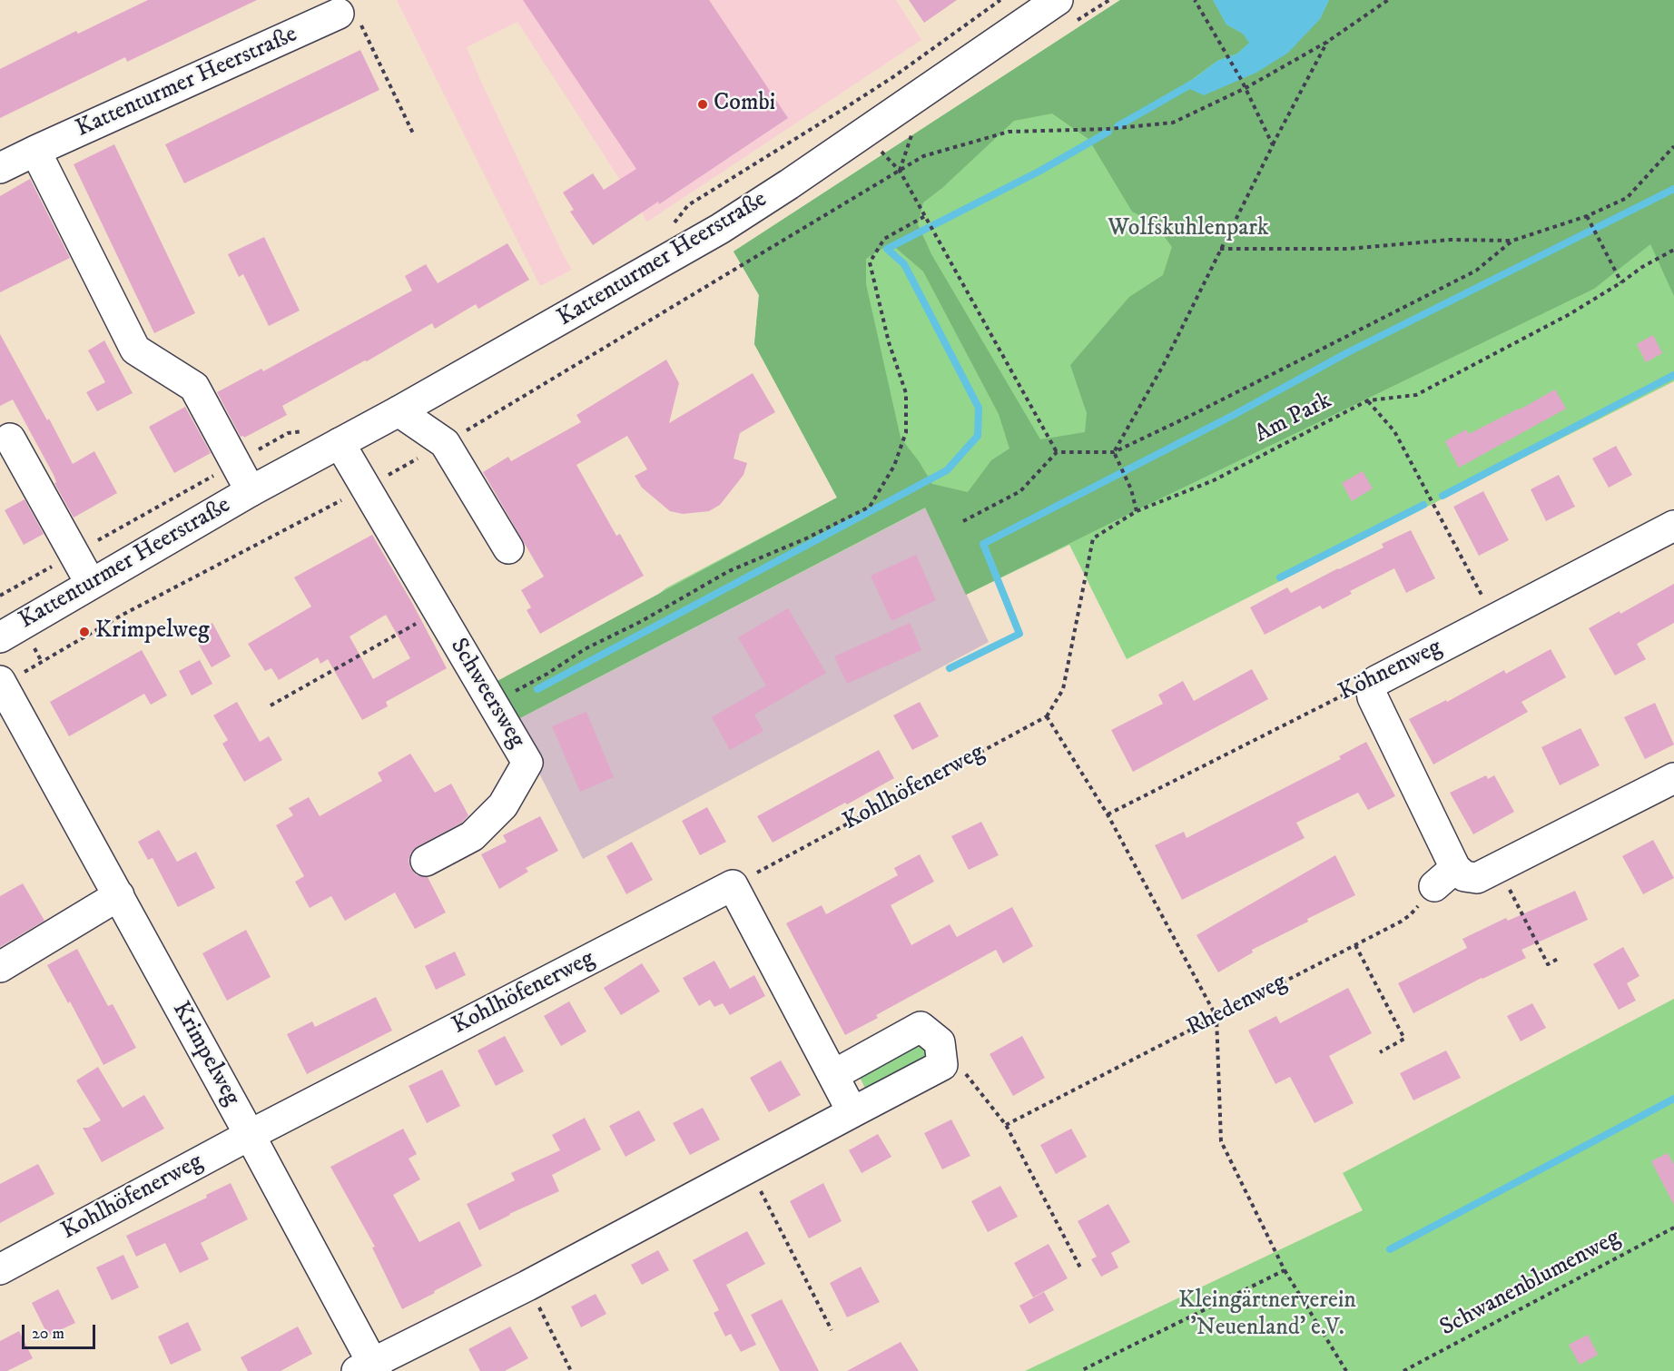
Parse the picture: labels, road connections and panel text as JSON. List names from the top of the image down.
{
  "streets": {
    "street": [
      "Kattenturmer Heerstraße",
      "Köhnenweg",
      "Schweersweg",
      "Kohlhöfenerweg",
      "Krimpelweg"
    ],
    "path": ["Am Park", "Rhedenweg", "Schwanenblumenweg"]
  },
  "crossings": [
    ["Kattenturmer Heerstraße", "Schweersweg"],
    ["Am Park", "Kohlhöfenerweg"],
    ["Kohlhöfenerweg", "Krimpelweg"]
  ],
  "parks": ["Wolfskuhlenpark", "Kleingärtnerverein 'Neuenland' e.V."],
  "places": ["Combi", "Krimpelweg"],
  "scale_bar": "20 m"
}
